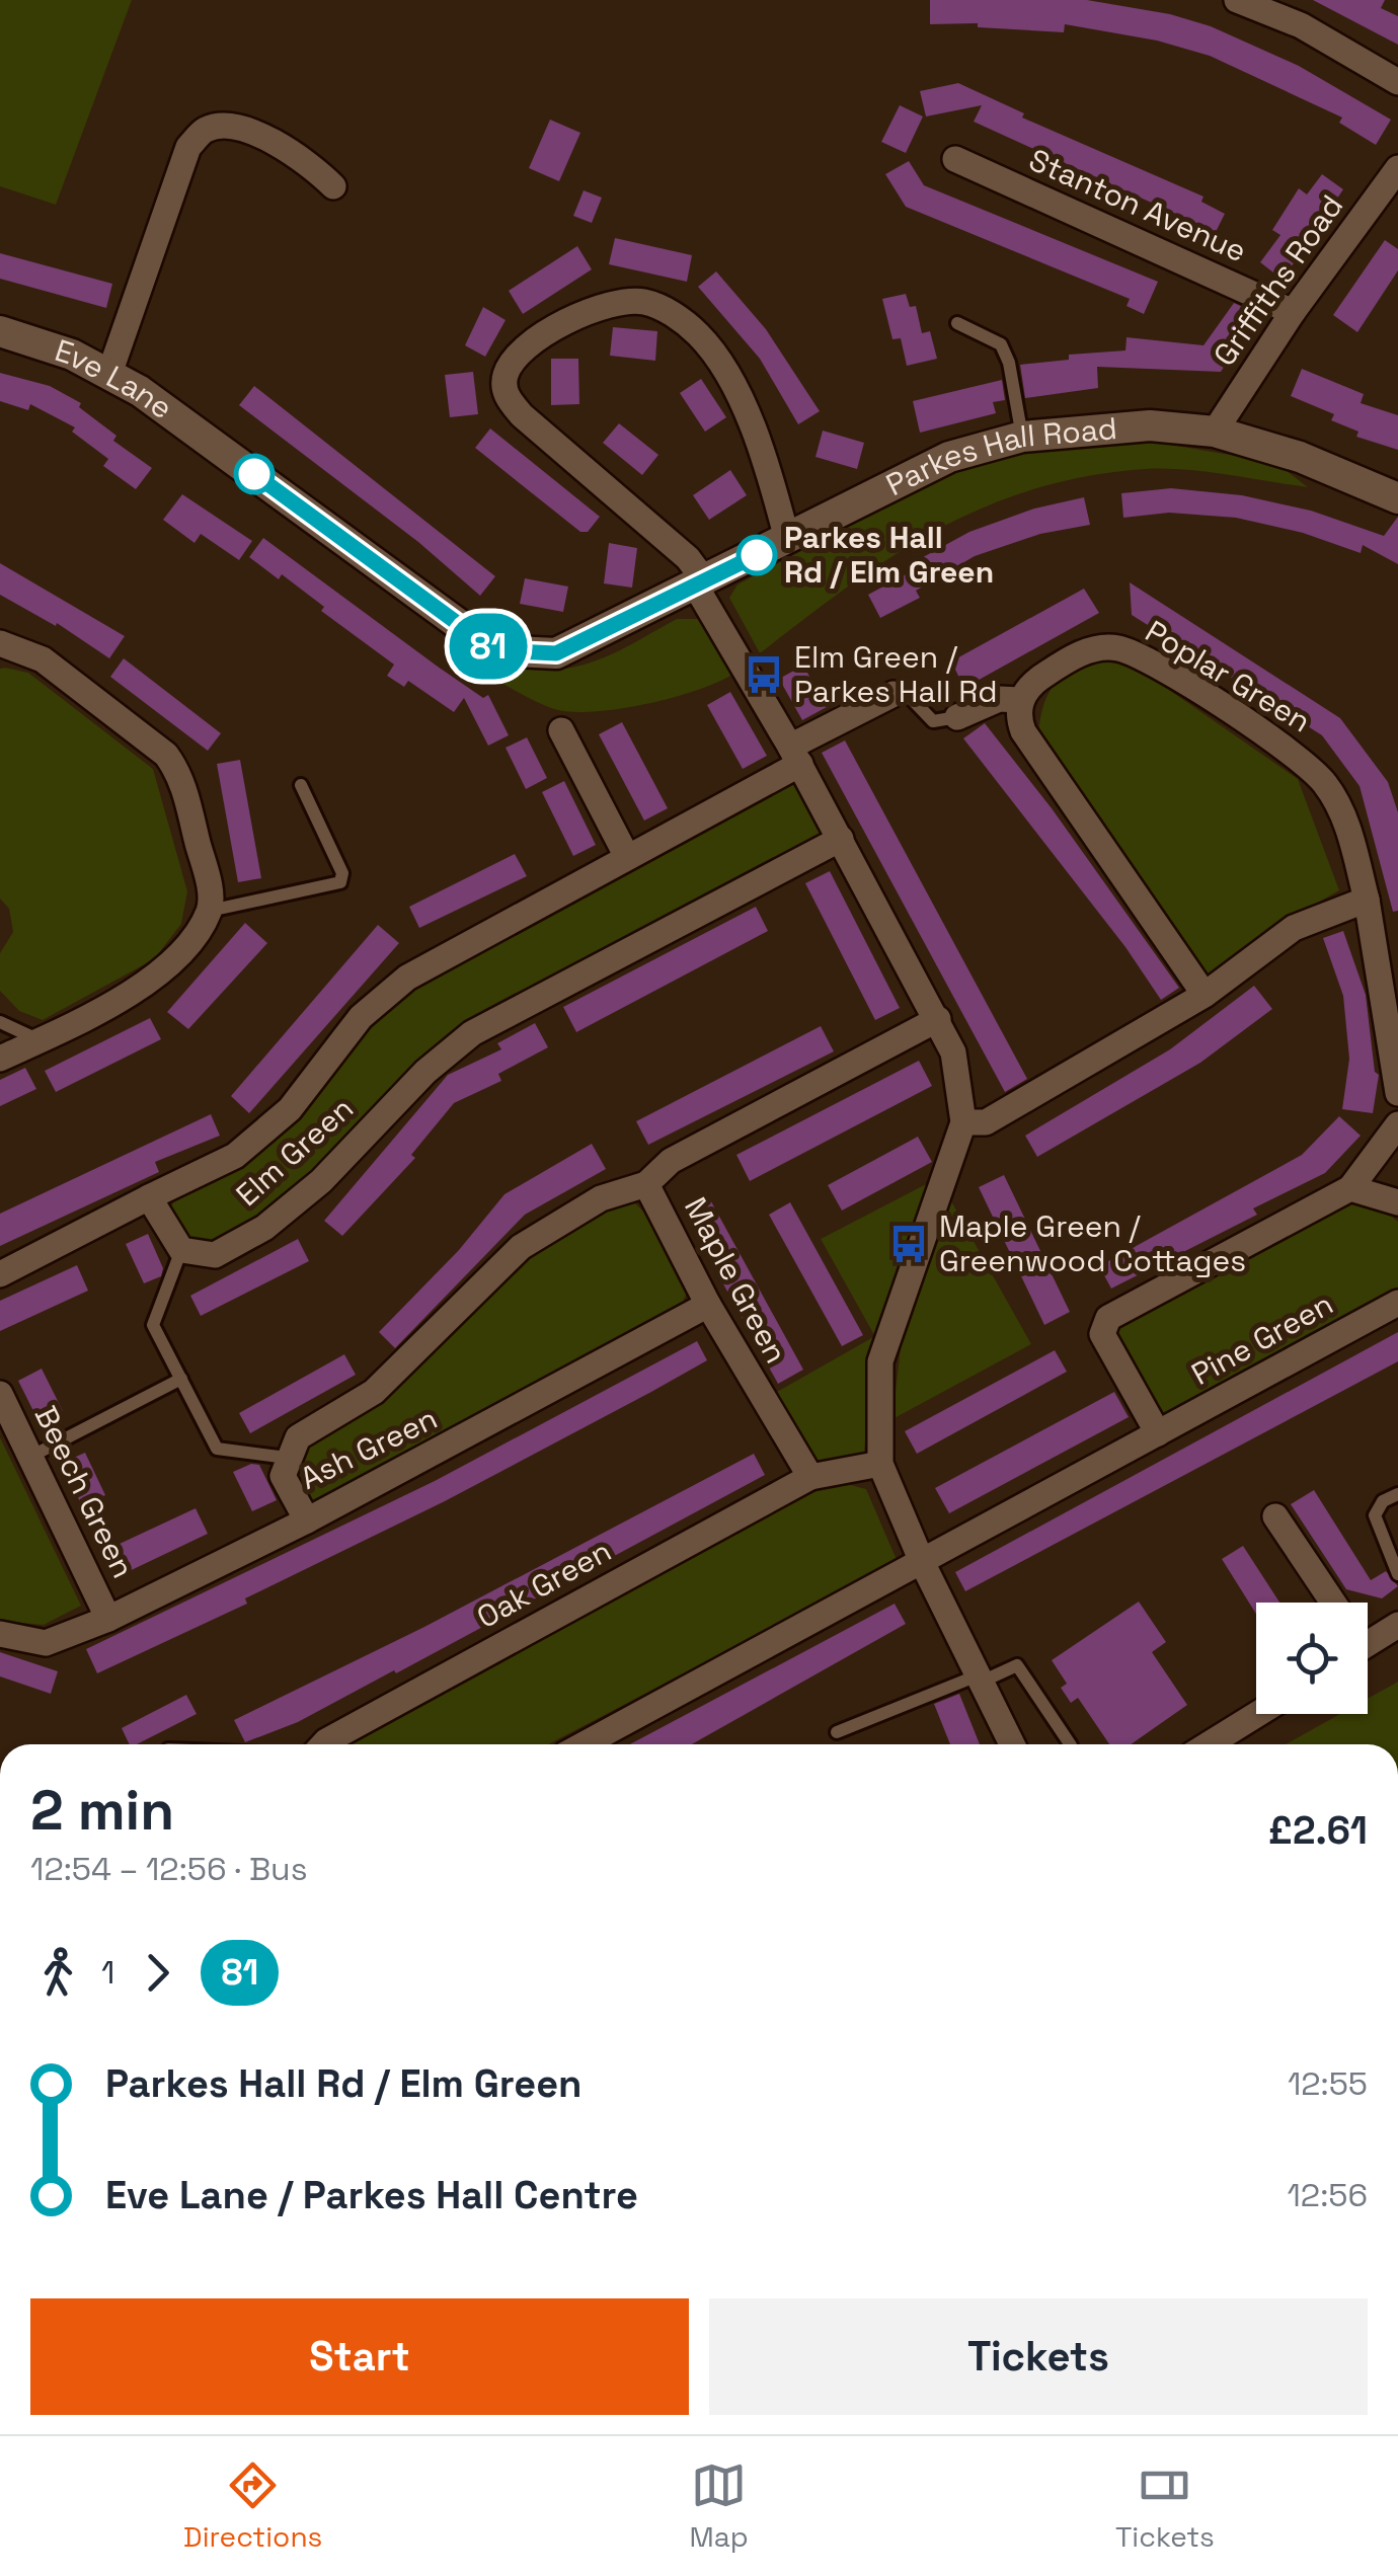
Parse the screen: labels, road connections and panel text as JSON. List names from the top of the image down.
{
  "streets": {
    "street": [
      "Stanton Avenue",
      "Griffiths Road",
      "Eve Lane",
      "Parkes Hall Road",
      "Poplar Green",
      "Elm Green",
      "Maple Green",
      "Pine Green",
      "Ash Green",
      "Beech Green",
      "Oak Green"
    ]
  },
  "crossings": [
    ["Stanton Avenue", "Griffiths Road"],
    ["Griffiths Road", "Parkes Hall Road"],
    ["Eve Lane", "Parkes Hall Road"],
    ["Maple Green", "Ash Green"],
    ["Maple Green", "Oak Green"],
    ["Ash Green", "Beech Green"]
  ],
  "places": {
    "other": ["Parkes Hall Rd / Elm Green"],
    "bus stop": ["Elm Green / Parkes Hall Rd", "Maple Green / Greenwood Cottages"]
  },
  "lines": ["bus line 81"],
  "page": {
    "on_map": "81",
    "heading": ["2 min", "12:54 – 12:56 · Bus", "£2.61"],
    "legs": ["1", "81"],
    "list": [
      {
        "name": "Parkes Hall Rd / Elm Green",
        "value": "12:55"
      },
      {
        "name": "Eve Lane / Parkes Hall Centre",
        "value": "12:56"
      }
    ],
    "buttons": ["Start", "Tickets"],
    "tabs": ["Directions", "Map", "Tickets"]
  }
}
